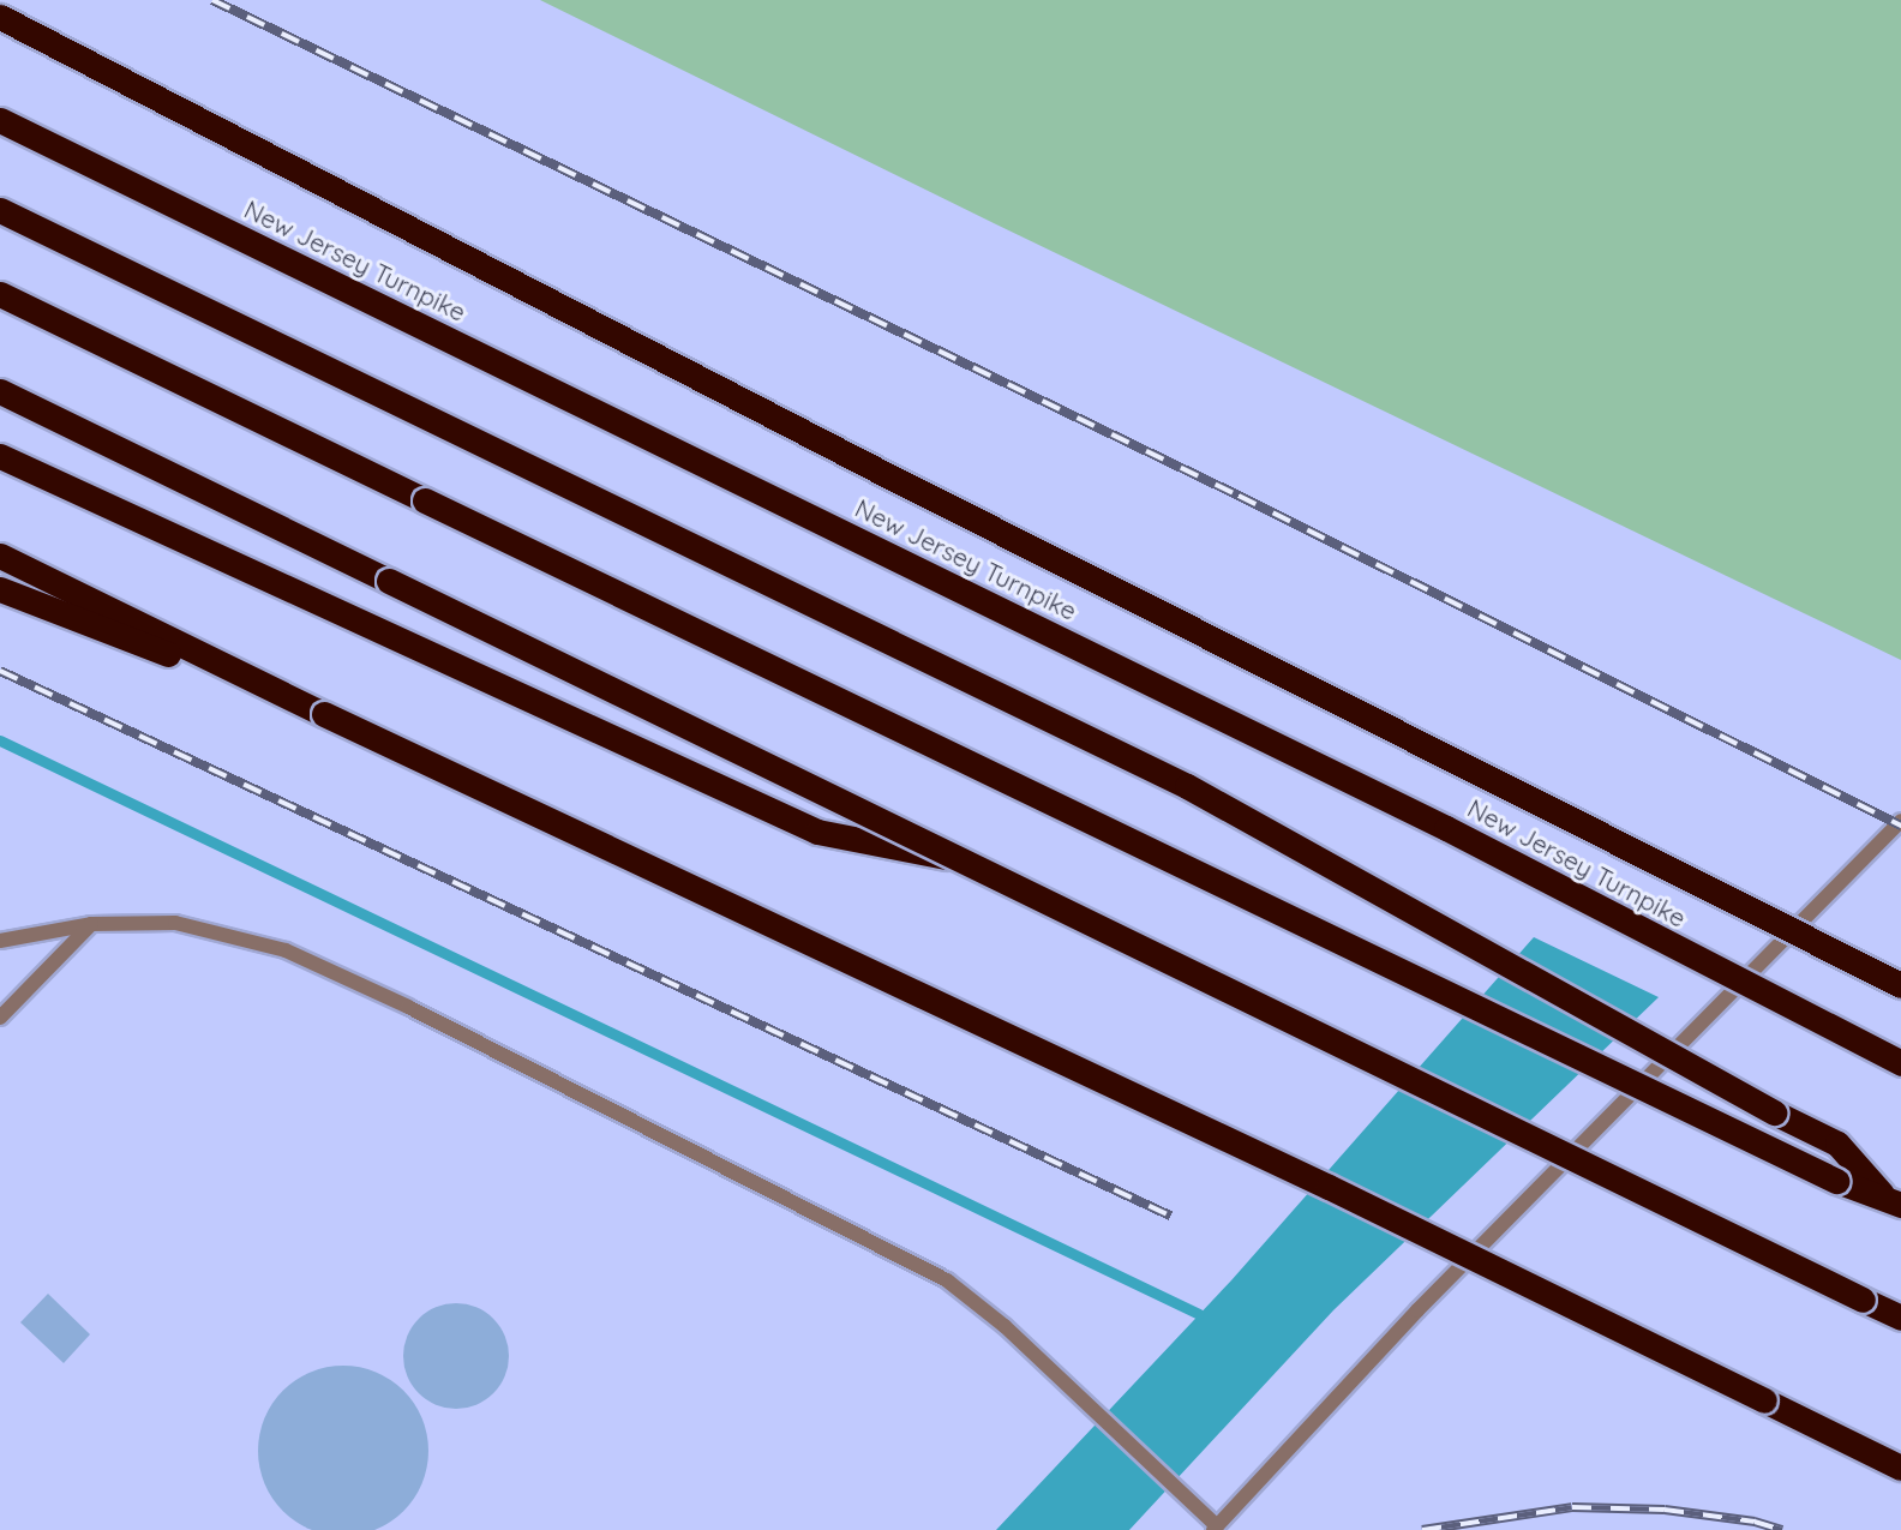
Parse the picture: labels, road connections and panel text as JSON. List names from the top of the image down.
{
  "streets": {
    "highway": ["New Jersey Turnpike"]
  }
}
